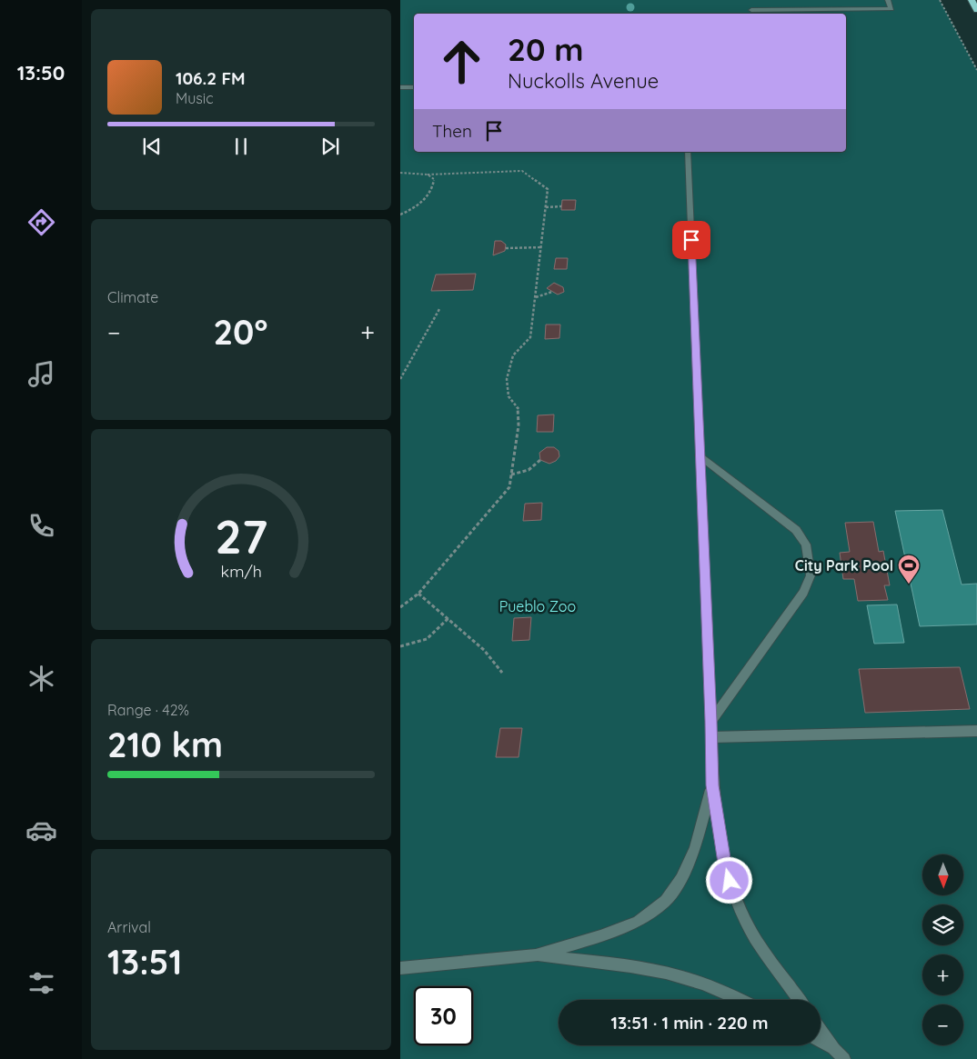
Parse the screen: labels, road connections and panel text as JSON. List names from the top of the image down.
{
  "parks": ["Pueblo Zoo"],
  "places": {
    "sports": ["City Park Pool"]
  },
  "north": "bottom",
  "page": {
    "tabs": "13:50",
    "turn": ["20 m", "Nuckolls Avenue"],
    "song": ["106.2 FM", "Music"],
    "then": "Then",
    "tile": [
      "Climate",
      ["Range · 42%", "210 km"],
      ["Arrival", "13:51"]
    ],
    "heat": ["−", "20°", "+"],
    "map_buttons": ["+", "−"],
    "limit": "30",
    "trip": "13:51 · 1 min · 220 m",
    "gauge": ["27", "km/h"]
  }
}
